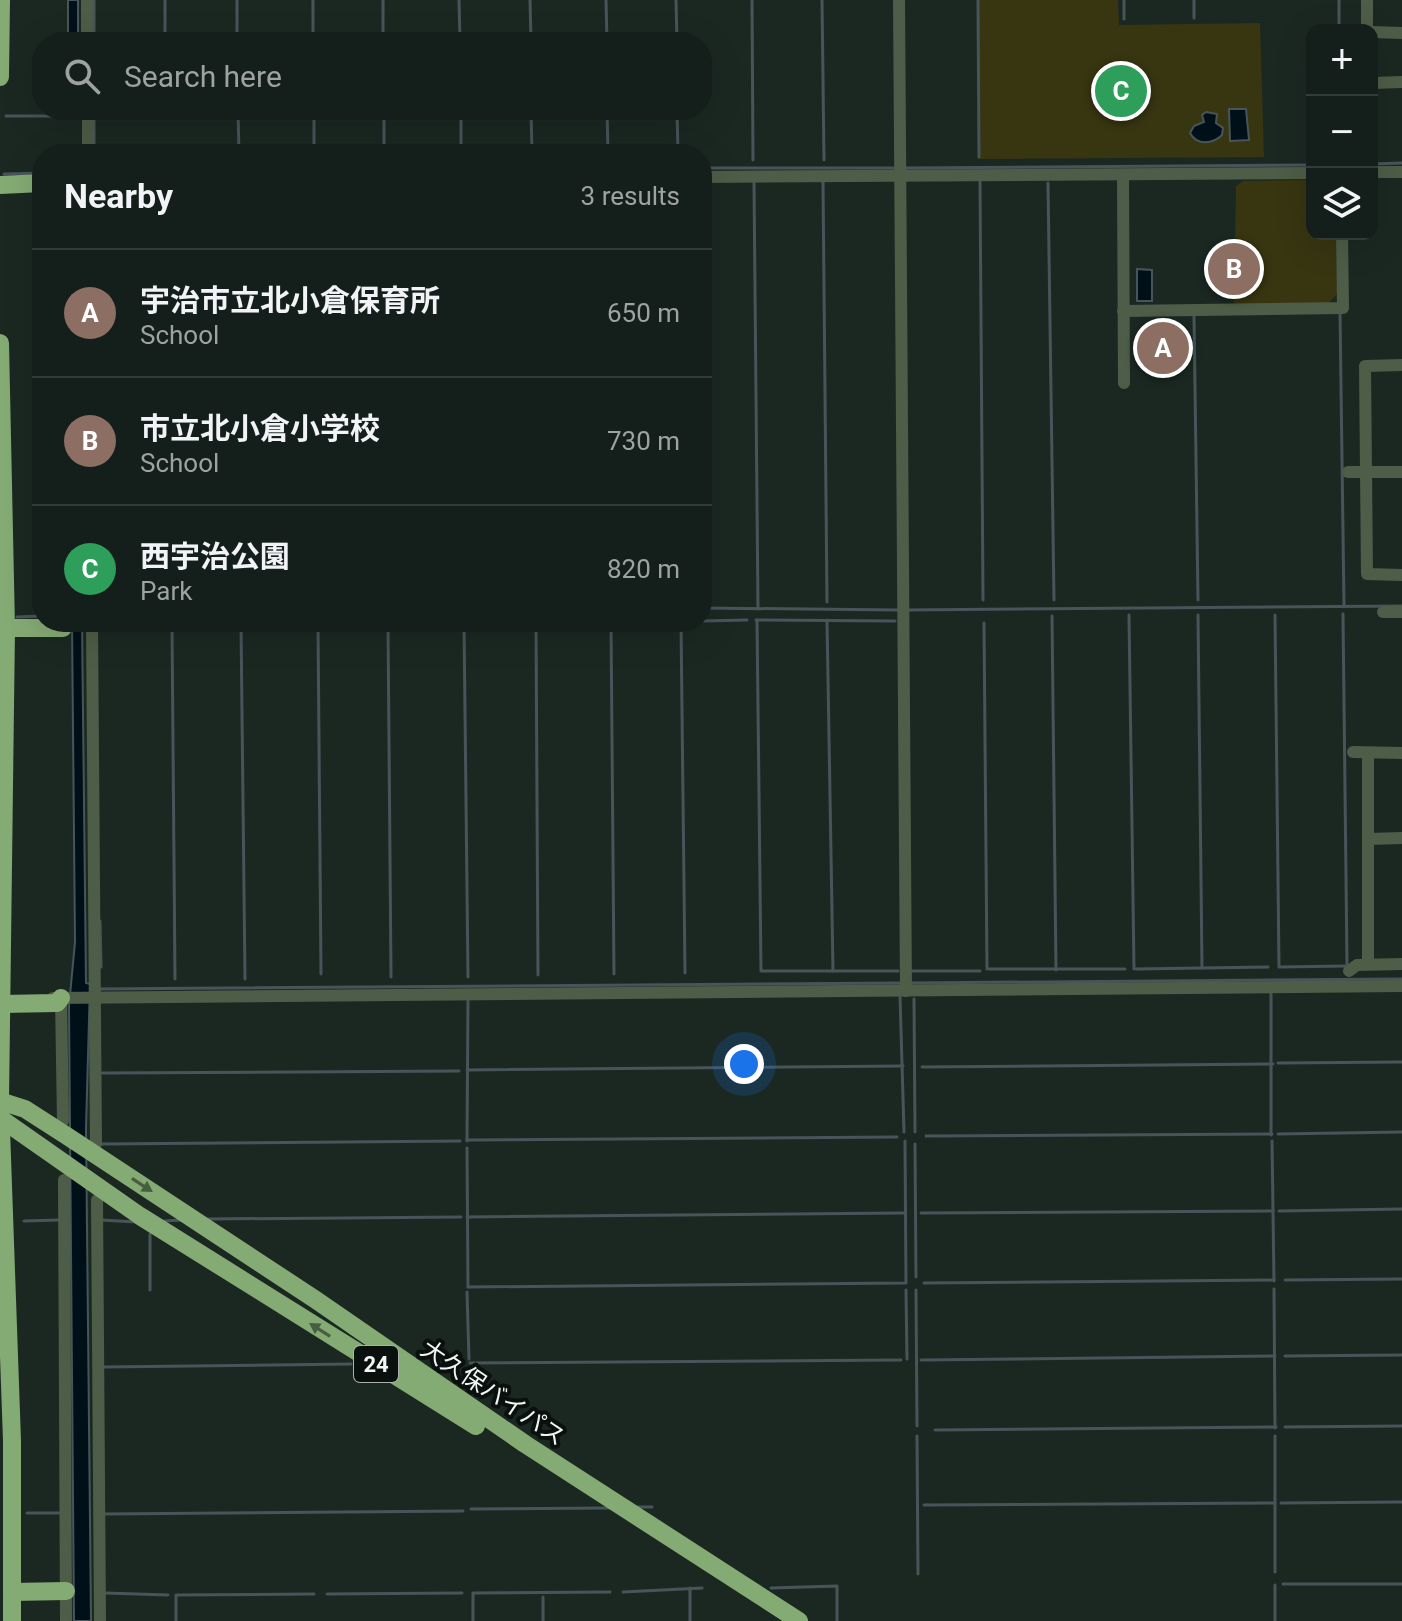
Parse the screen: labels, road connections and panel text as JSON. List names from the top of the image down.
{
  "streets": {
    "highway": ["24", "大久保バイパス"]
  },
  "page": {
    "map_buttons": ["+", "−"],
    "search": "Search here",
    "pins": ["C", "B", "A"],
    "heading": ["Nearby", "3 results"],
    "list": [
      {
        "mark": "A",
        "name": "宇治市立北小倉保育所",
        "note": "School",
        "value": "650 m"
      },
      {
        "mark": "B",
        "name": "市立北小倉小学校",
        "note": "School",
        "value": "730 m"
      },
      {
        "mark": "C",
        "name": "西宇治公園",
        "note": "Park",
        "value": "820 m"
      }
    ]
  }
}
